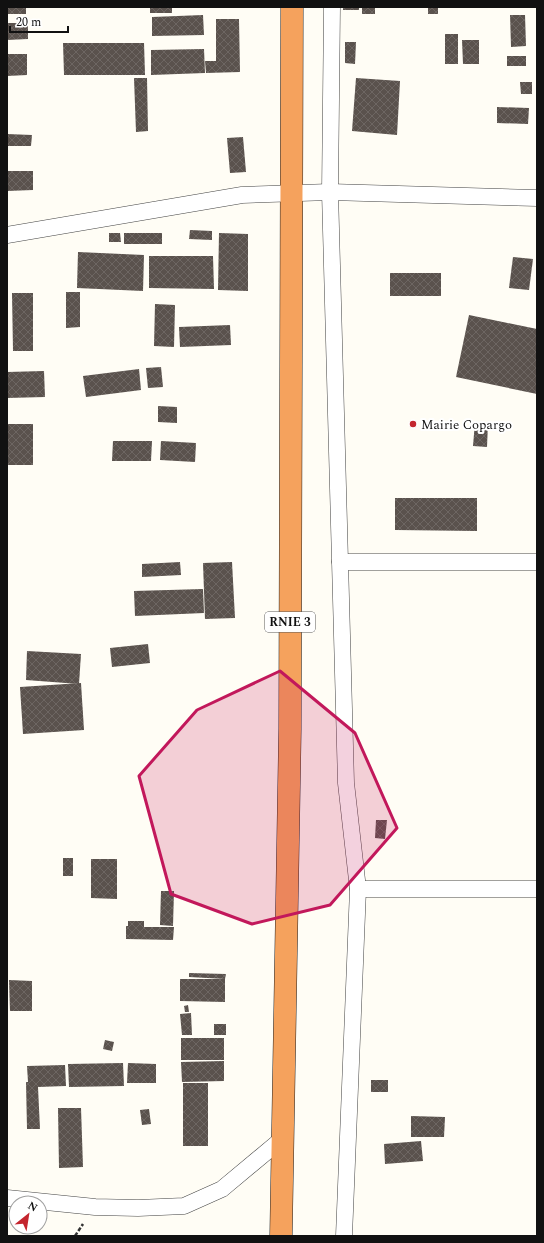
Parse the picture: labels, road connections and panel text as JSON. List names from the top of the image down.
{
  "streets": {
    "highway": ["RNIE 3"]
  },
  "places": ["Mairie Copargo"],
  "scale_bar": "20 m",
  "north": "top right"
}
